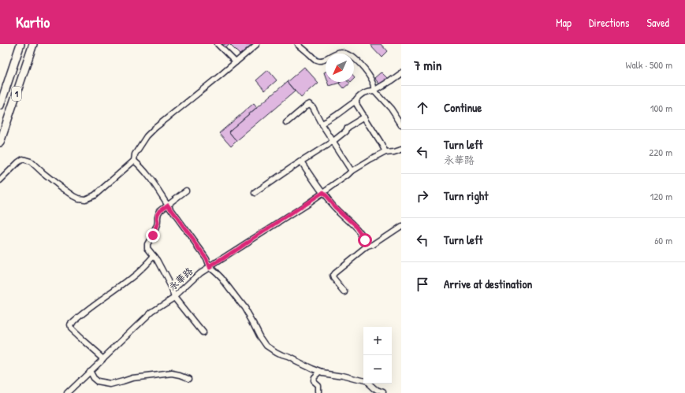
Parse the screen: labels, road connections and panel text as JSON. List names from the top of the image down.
{
  "streets": {
    "highway": ["1"],
    "street": ["永華路"]
  },
  "north": "bottom left",
  "page": {
    "header": "Kartio",
    "nav": ["Map", "Directions", "Saved"],
    "heading": ["7 min", "Walk · 500 m"],
    "list": [
      ["Continue", "100 m"],
      ["Turn left", "永華路", "220 m"],
      ["Turn right", "120 m"],
      ["Turn left", "60 m"],
      "Arrive at destination"
    ],
    "map_buttons": ["+", "−"]
  }
}
